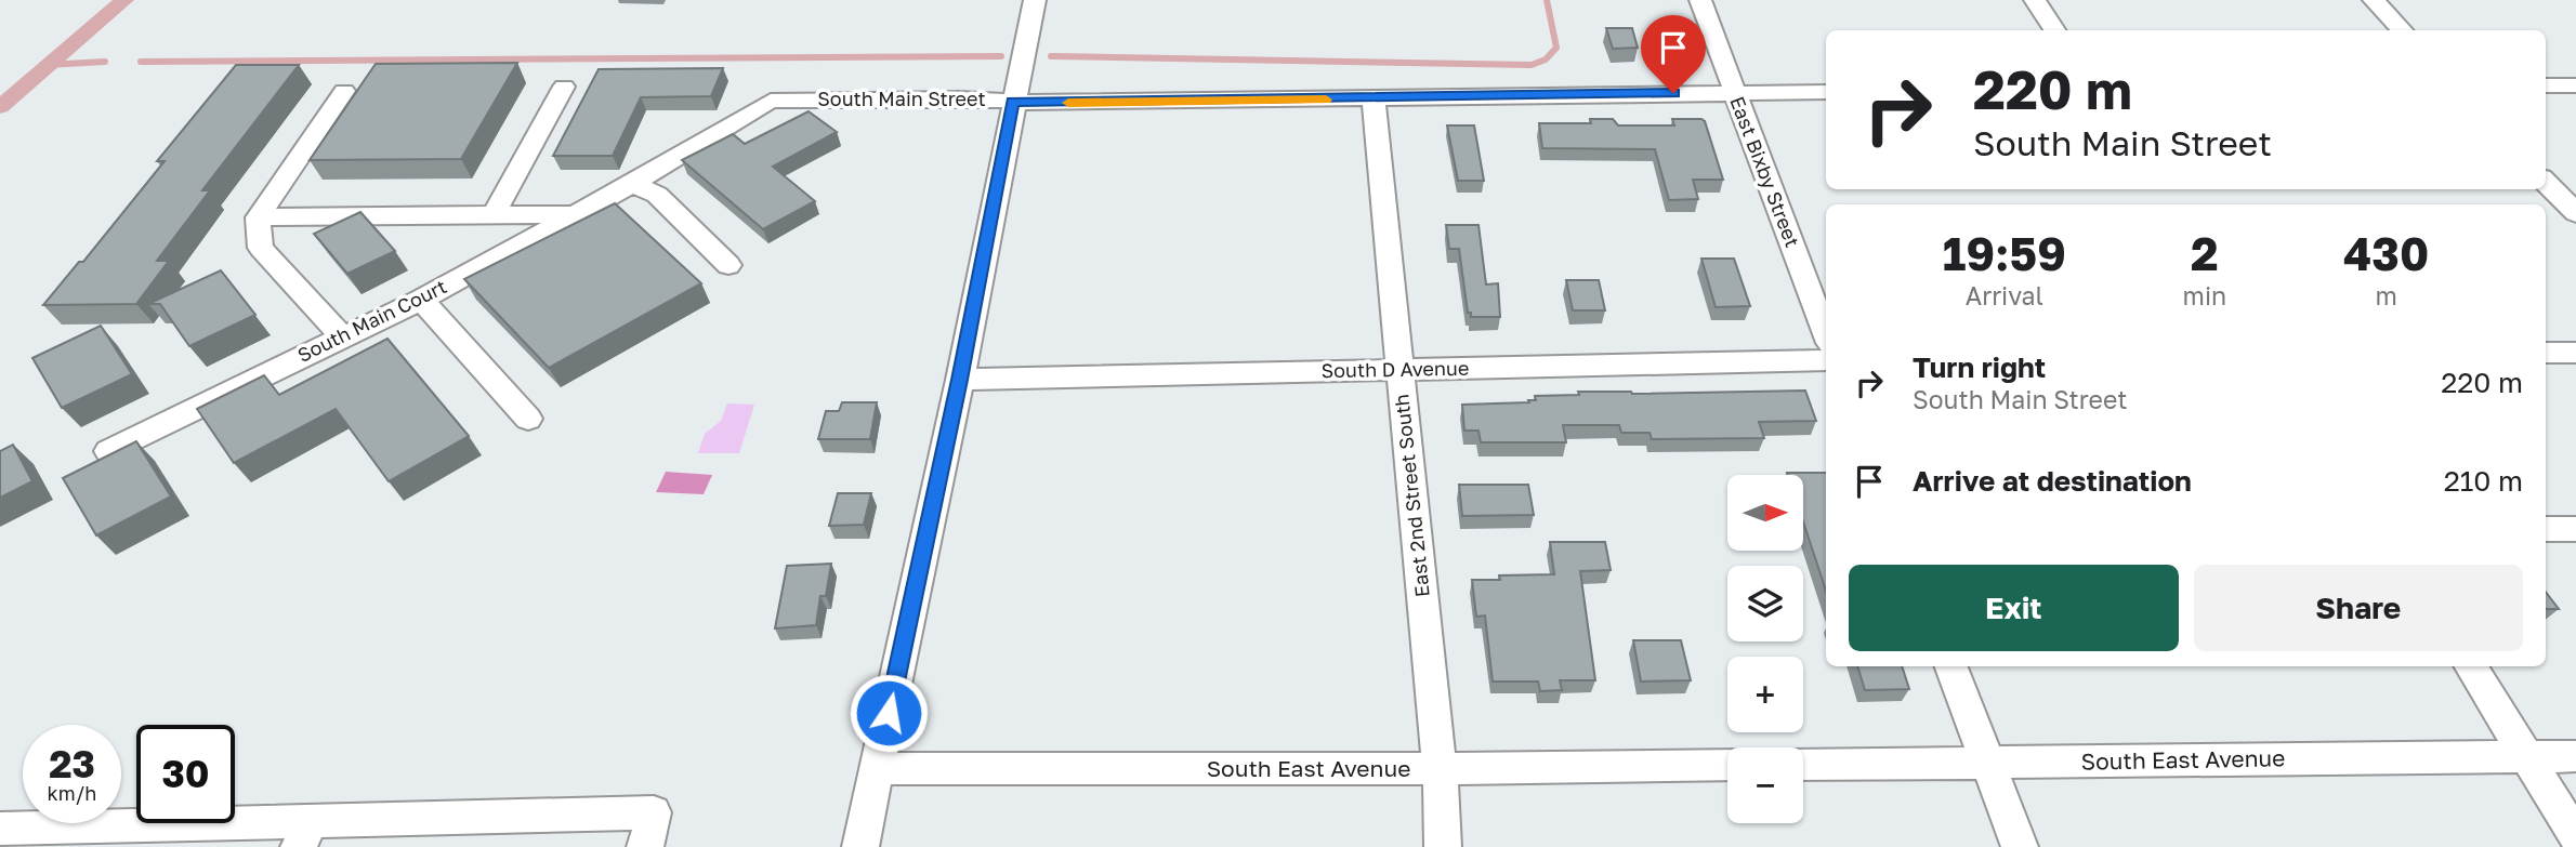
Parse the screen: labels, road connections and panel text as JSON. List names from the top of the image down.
{
  "streets": {
    "street": [
      "South Main Street",
      "East Bixby Street",
      "South Main Court",
      "South D Avenue",
      "East 2nd Street South",
      "South East Avenue"
    ]
  },
  "crossings": [
    ["South Main Street", "East Bixby Street"],
    ["South Main Street", "South Main Court"],
    ["South Main Street", "East 2nd Street South"],
    ["South D Avenue", "East 2nd Street South"],
    ["East 2nd Street South", "South East Avenue"]
  ],
  "north": "right",
  "page": {
    "turn": ["220 m", "South Main Street"],
    "eta": [
      "19:59",
      "Arrival",
      "2",
      "min",
      "430",
      "m"
    ],
    "list": [
      {
        "name": "Turn right",
        "note": "South Main Street",
        "value": "220 m"
      },
      {
        "name": "Arrive at destination",
        "value": "210 m"
      }
    ],
    "map_buttons": ["+", "−"],
    "buttons": ["Exit", "Share"],
    "speed": "23 km/h",
    "limit": "30"
  }
}
